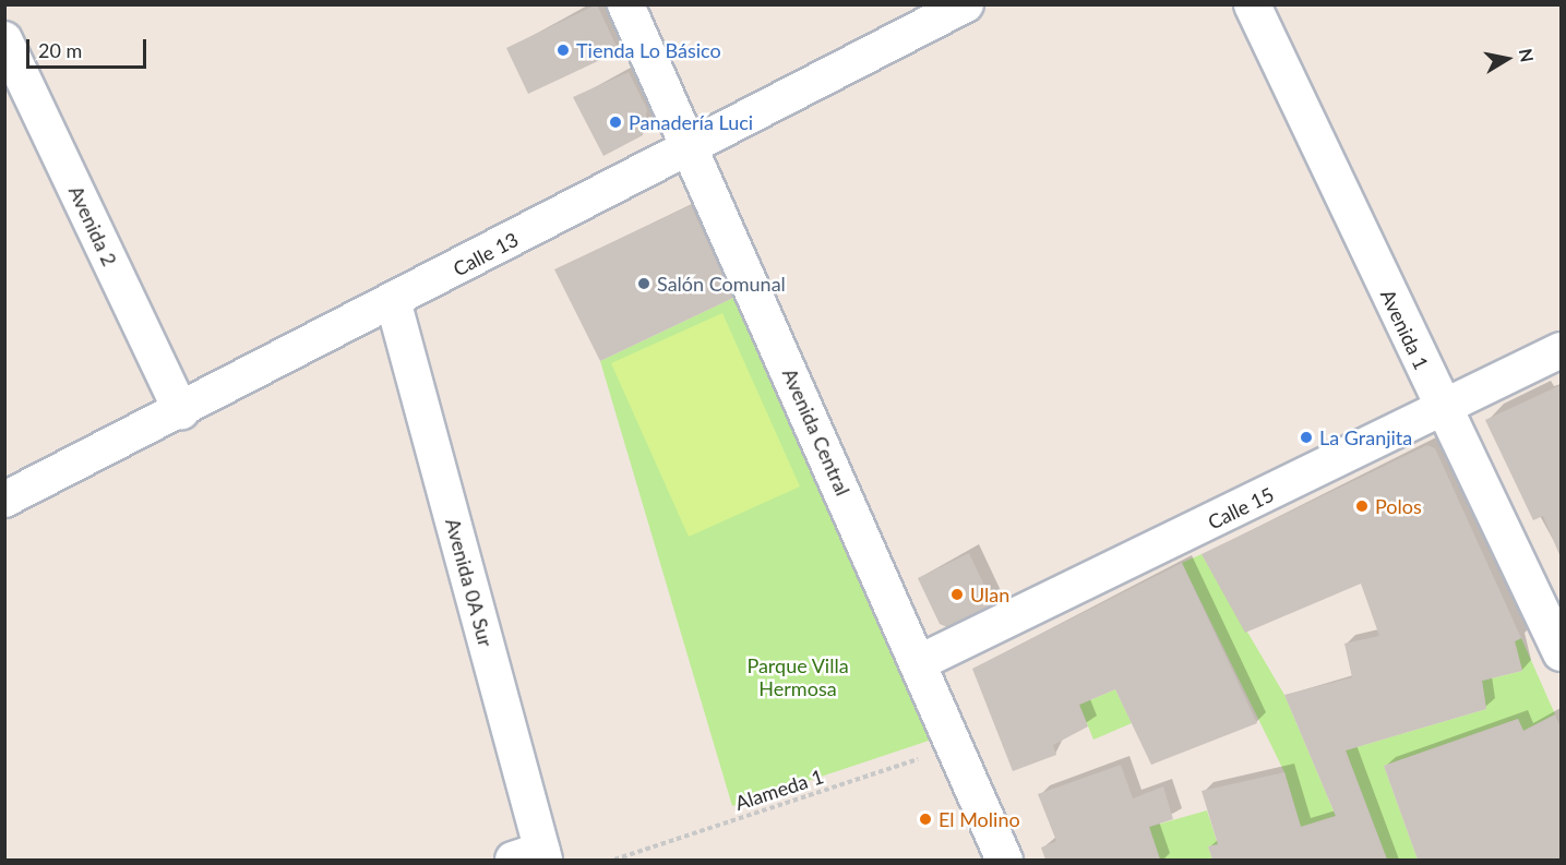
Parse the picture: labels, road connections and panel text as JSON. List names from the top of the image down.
{
  "streets": {
    "main road": ["Avenida 1", "Avenida Central"],
    "street": [
      "Avenida 2",
      "Calle 13",
      "Calle 15",
      "Avenida 0A Sur"
    ],
    "path": ["Alameda 1"]
  },
  "crossings": [
    ["Avenida 2", "Calle 13"],
    ["Calle 13", "Avenida Central"],
    ["Calle 13", "Avenida 0A Sur"],
    ["Avenida 1", "Calle 15"],
    ["Avenida Central", "Calle 15"],
    ["Avenida Central", "Alameda 1"]
  ],
  "parks": ["Parque Villa Hermosa"],
  "places": [
    "Tienda Lo Básico",
    "Panadería Luci",
    "Salón Comunal",
    "La Granjita",
    "Polos",
    "Ulan",
    "El Molino"
  ],
  "scale_bar": "20 m",
  "north": "right"
}
